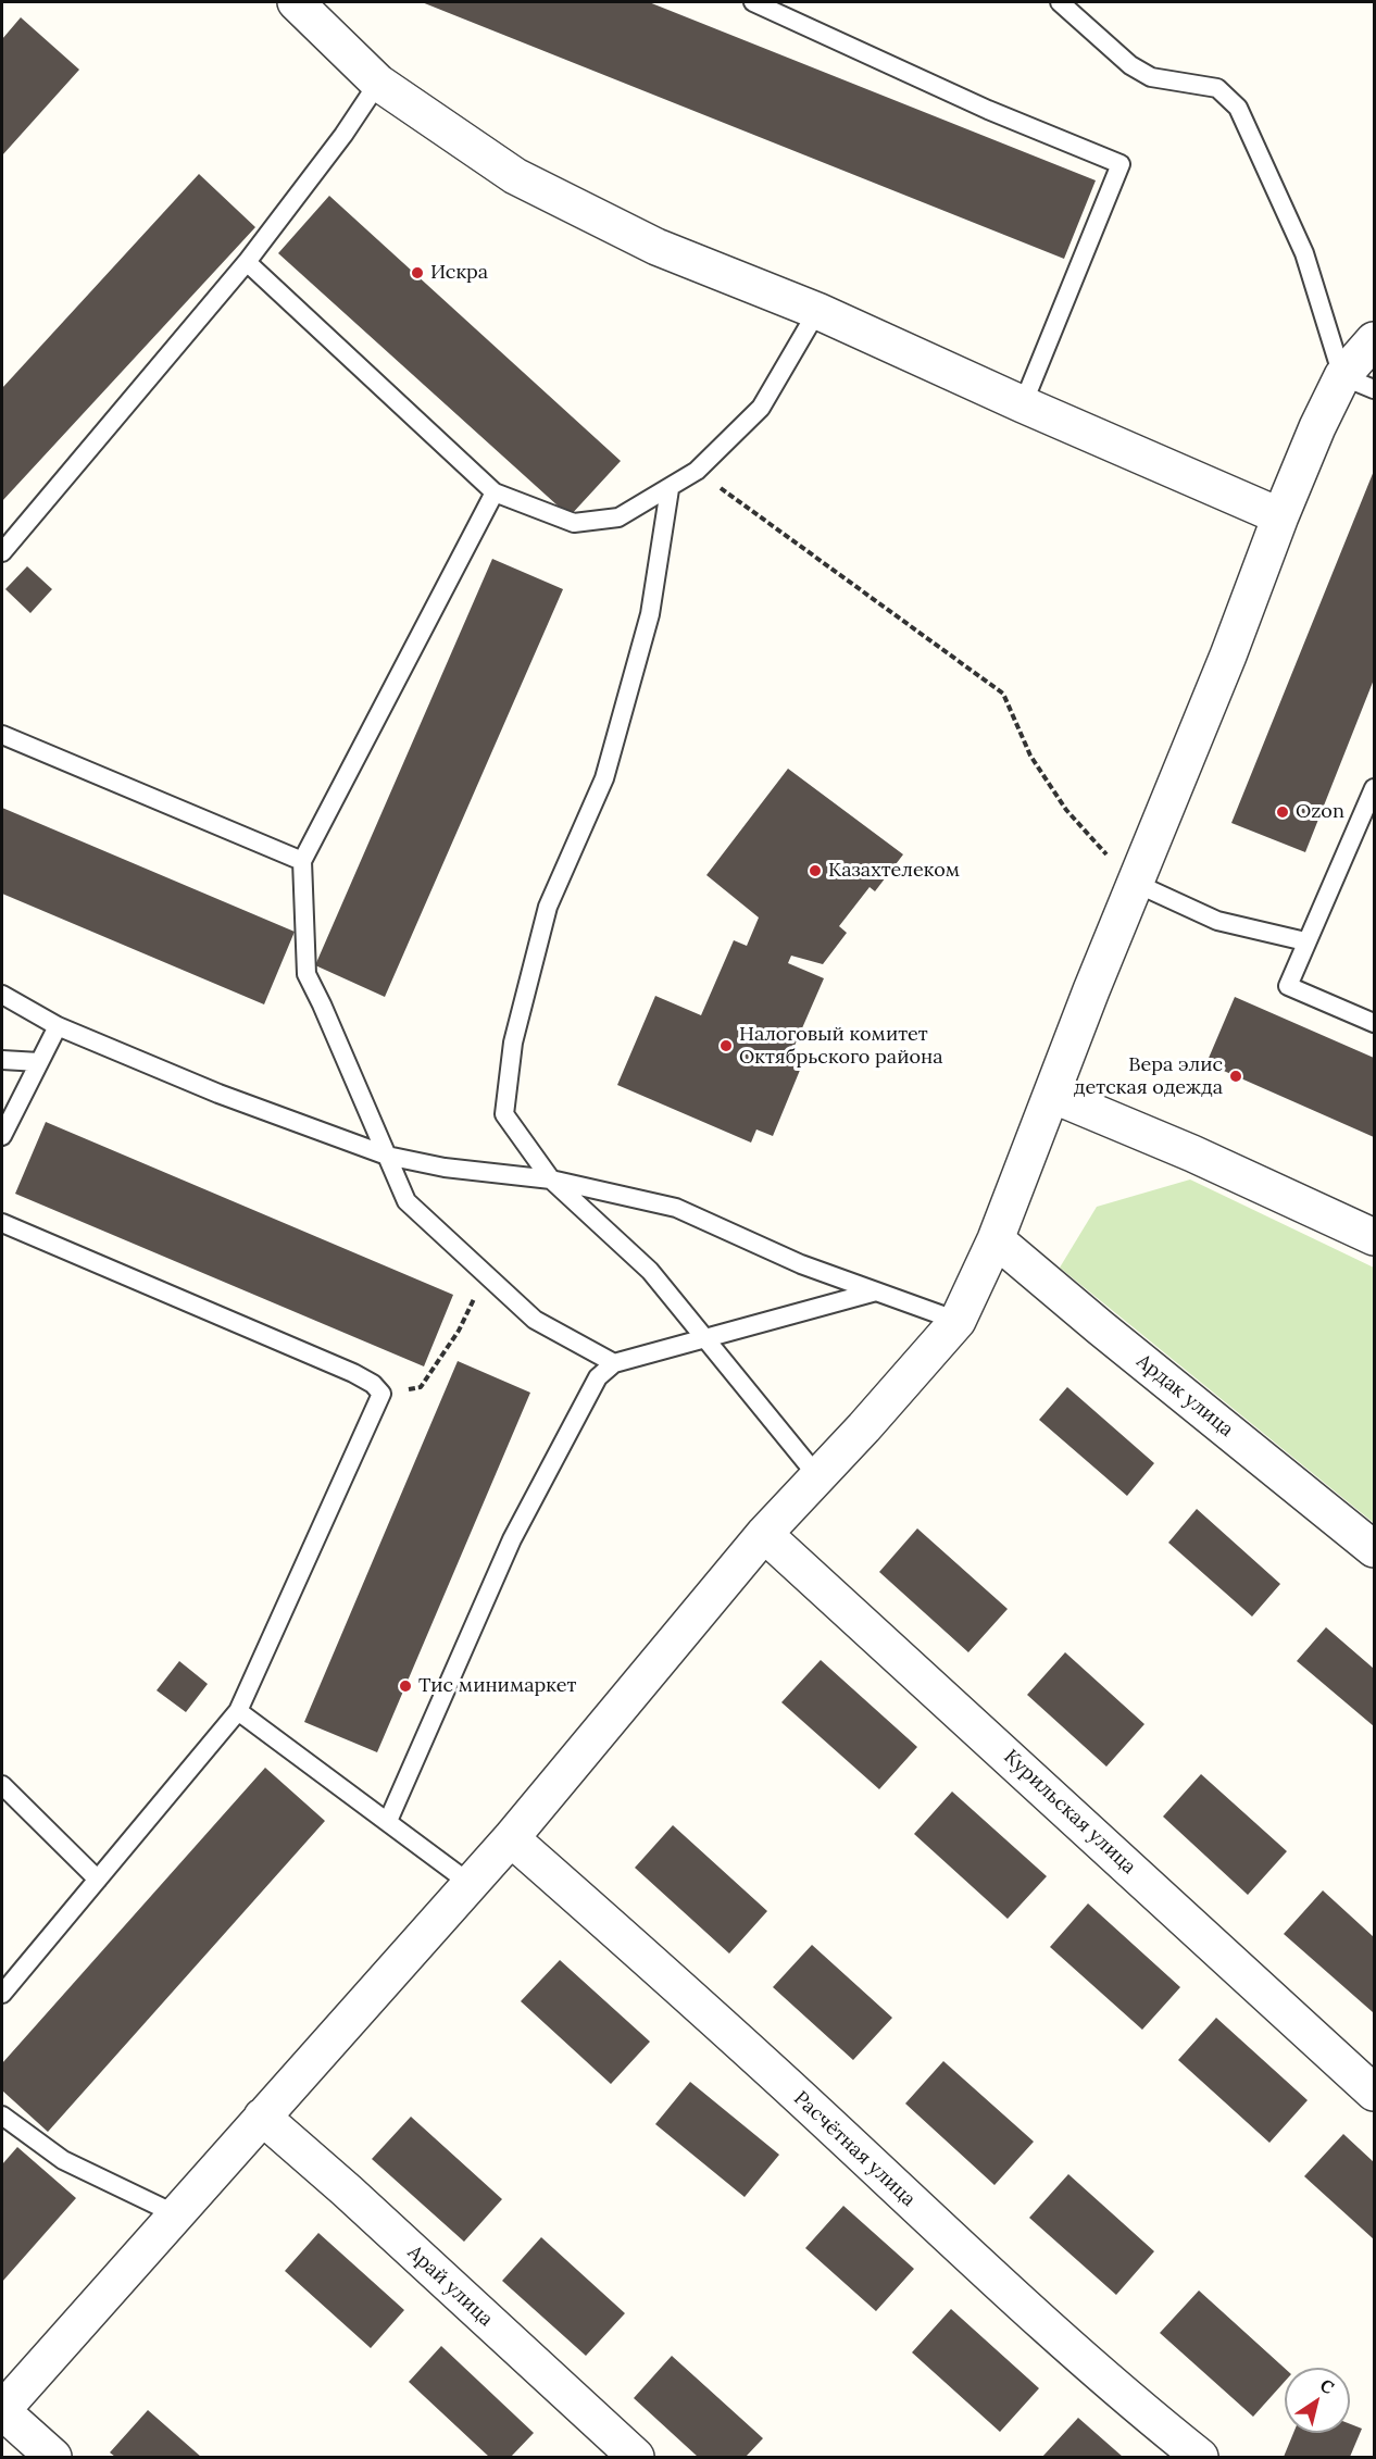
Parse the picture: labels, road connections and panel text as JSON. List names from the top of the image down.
{
  "streets": {
    "street": [
      "Ардак улица",
      "Курильская улица",
      "Расчётная улица",
      "Арай улица"
    ]
  },
  "places": [
    "Искра",
    "Ozon",
    "Казахтелеком",
    "Налоговый комитет Октябрьского района",
    "Вера элис детская одежда",
    "Тис минимаркет"
  ],
  "north": "top right"
}
